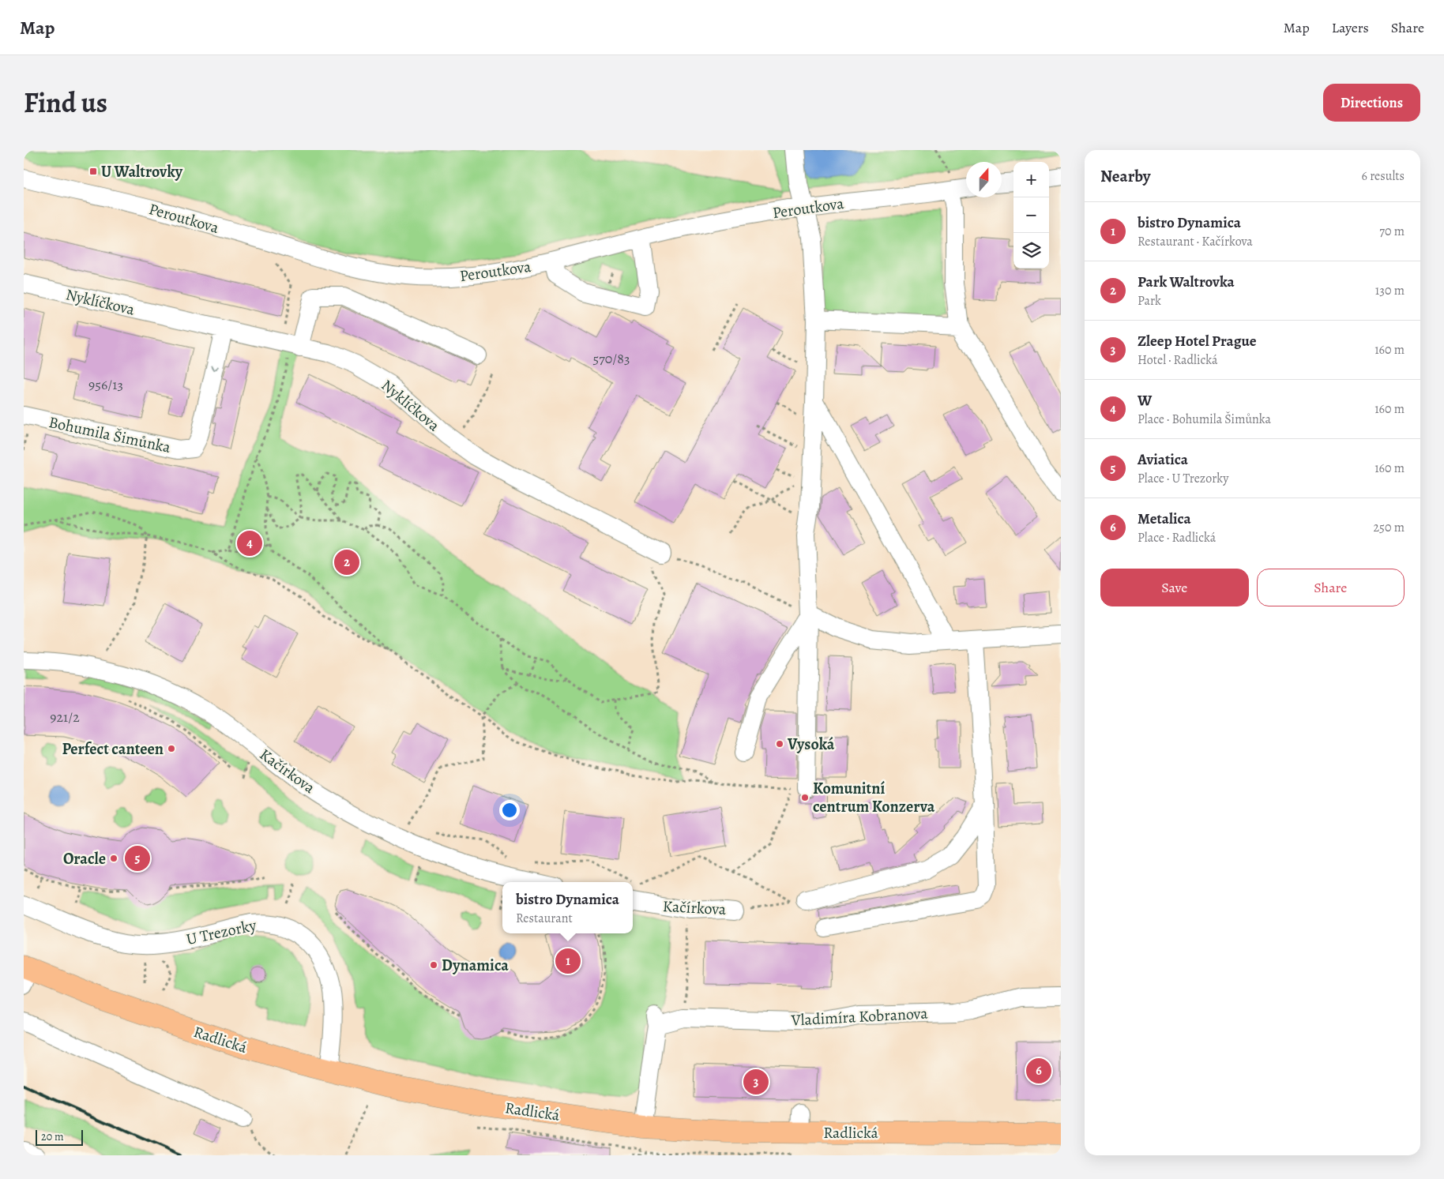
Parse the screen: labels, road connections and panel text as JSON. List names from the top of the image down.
{
  "streets": {
    "main road": ["Radlická"],
    "street": [
      "Peroutkova",
      "Nyklíčkova",
      "Bohumila Šimůnka",
      "Kačírkova",
      "U Trezorky",
      "Vladimíra Kobranova"
    ]
  },
  "crossings": [
    ["Nyklíčkova", "Bohumila Šimůnka"],
    ["U Trezorky", "Radlická"],
    ["Vladimíra Kobranova", "Radlická"]
  ],
  "places": {
    "transit": ["U Waltrovky"],
    "other": [
      "Vysoká",
      "Perfect canteen",
      "Komunitní centrum Konzerva",
      "Oracle",
      "Dynamica"
    ]
  },
  "house_numbers": ["570/83", "956/13", "921/2"],
  "scale_bar": "20 m",
  "north": "top",
  "page": {
    "header": "Map",
    "nav": ["Map", "Layers", "Share"],
    "title": "Find us",
    "buttons": [
      "Directions",
      ["Save", "Share"]
    ],
    "heading": ["Nearby", "6 results"],
    "map_buttons": ["+", "−"],
    "list": [
      {
        "mark": "1",
        "name": "bistro Dynamica",
        "note": "Restaurant · Kačírkova",
        "value": "70 m"
      },
      {
        "mark": "2",
        "name": "Park Waltrovka",
        "note": "Park",
        "value": "130 m"
      },
      {
        "mark": "3",
        "name": "Zleep Hotel Prague",
        "note": "Hotel · Radlická",
        "value": "160 m"
      },
      {
        "mark": "4",
        "name": "W",
        "note": "Place · Bohumila Šimůnka",
        "value": "160 m"
      },
      {
        "mark": "5",
        "name": "Aviatica",
        "note": "Place · U Trezorky",
        "value": "160 m"
      },
      {
        "mark": "6",
        "name": "Metalica",
        "note": "Place · Radlická",
        "value": "250 m"
      }
    ],
    "pins": [
      "4",
      "2",
      "5",
      "1",
      "6",
      "3"
    ],
    "popup": ["bistro Dynamica", "Restaurant"],
    "scale": "20 m"
  }
}
